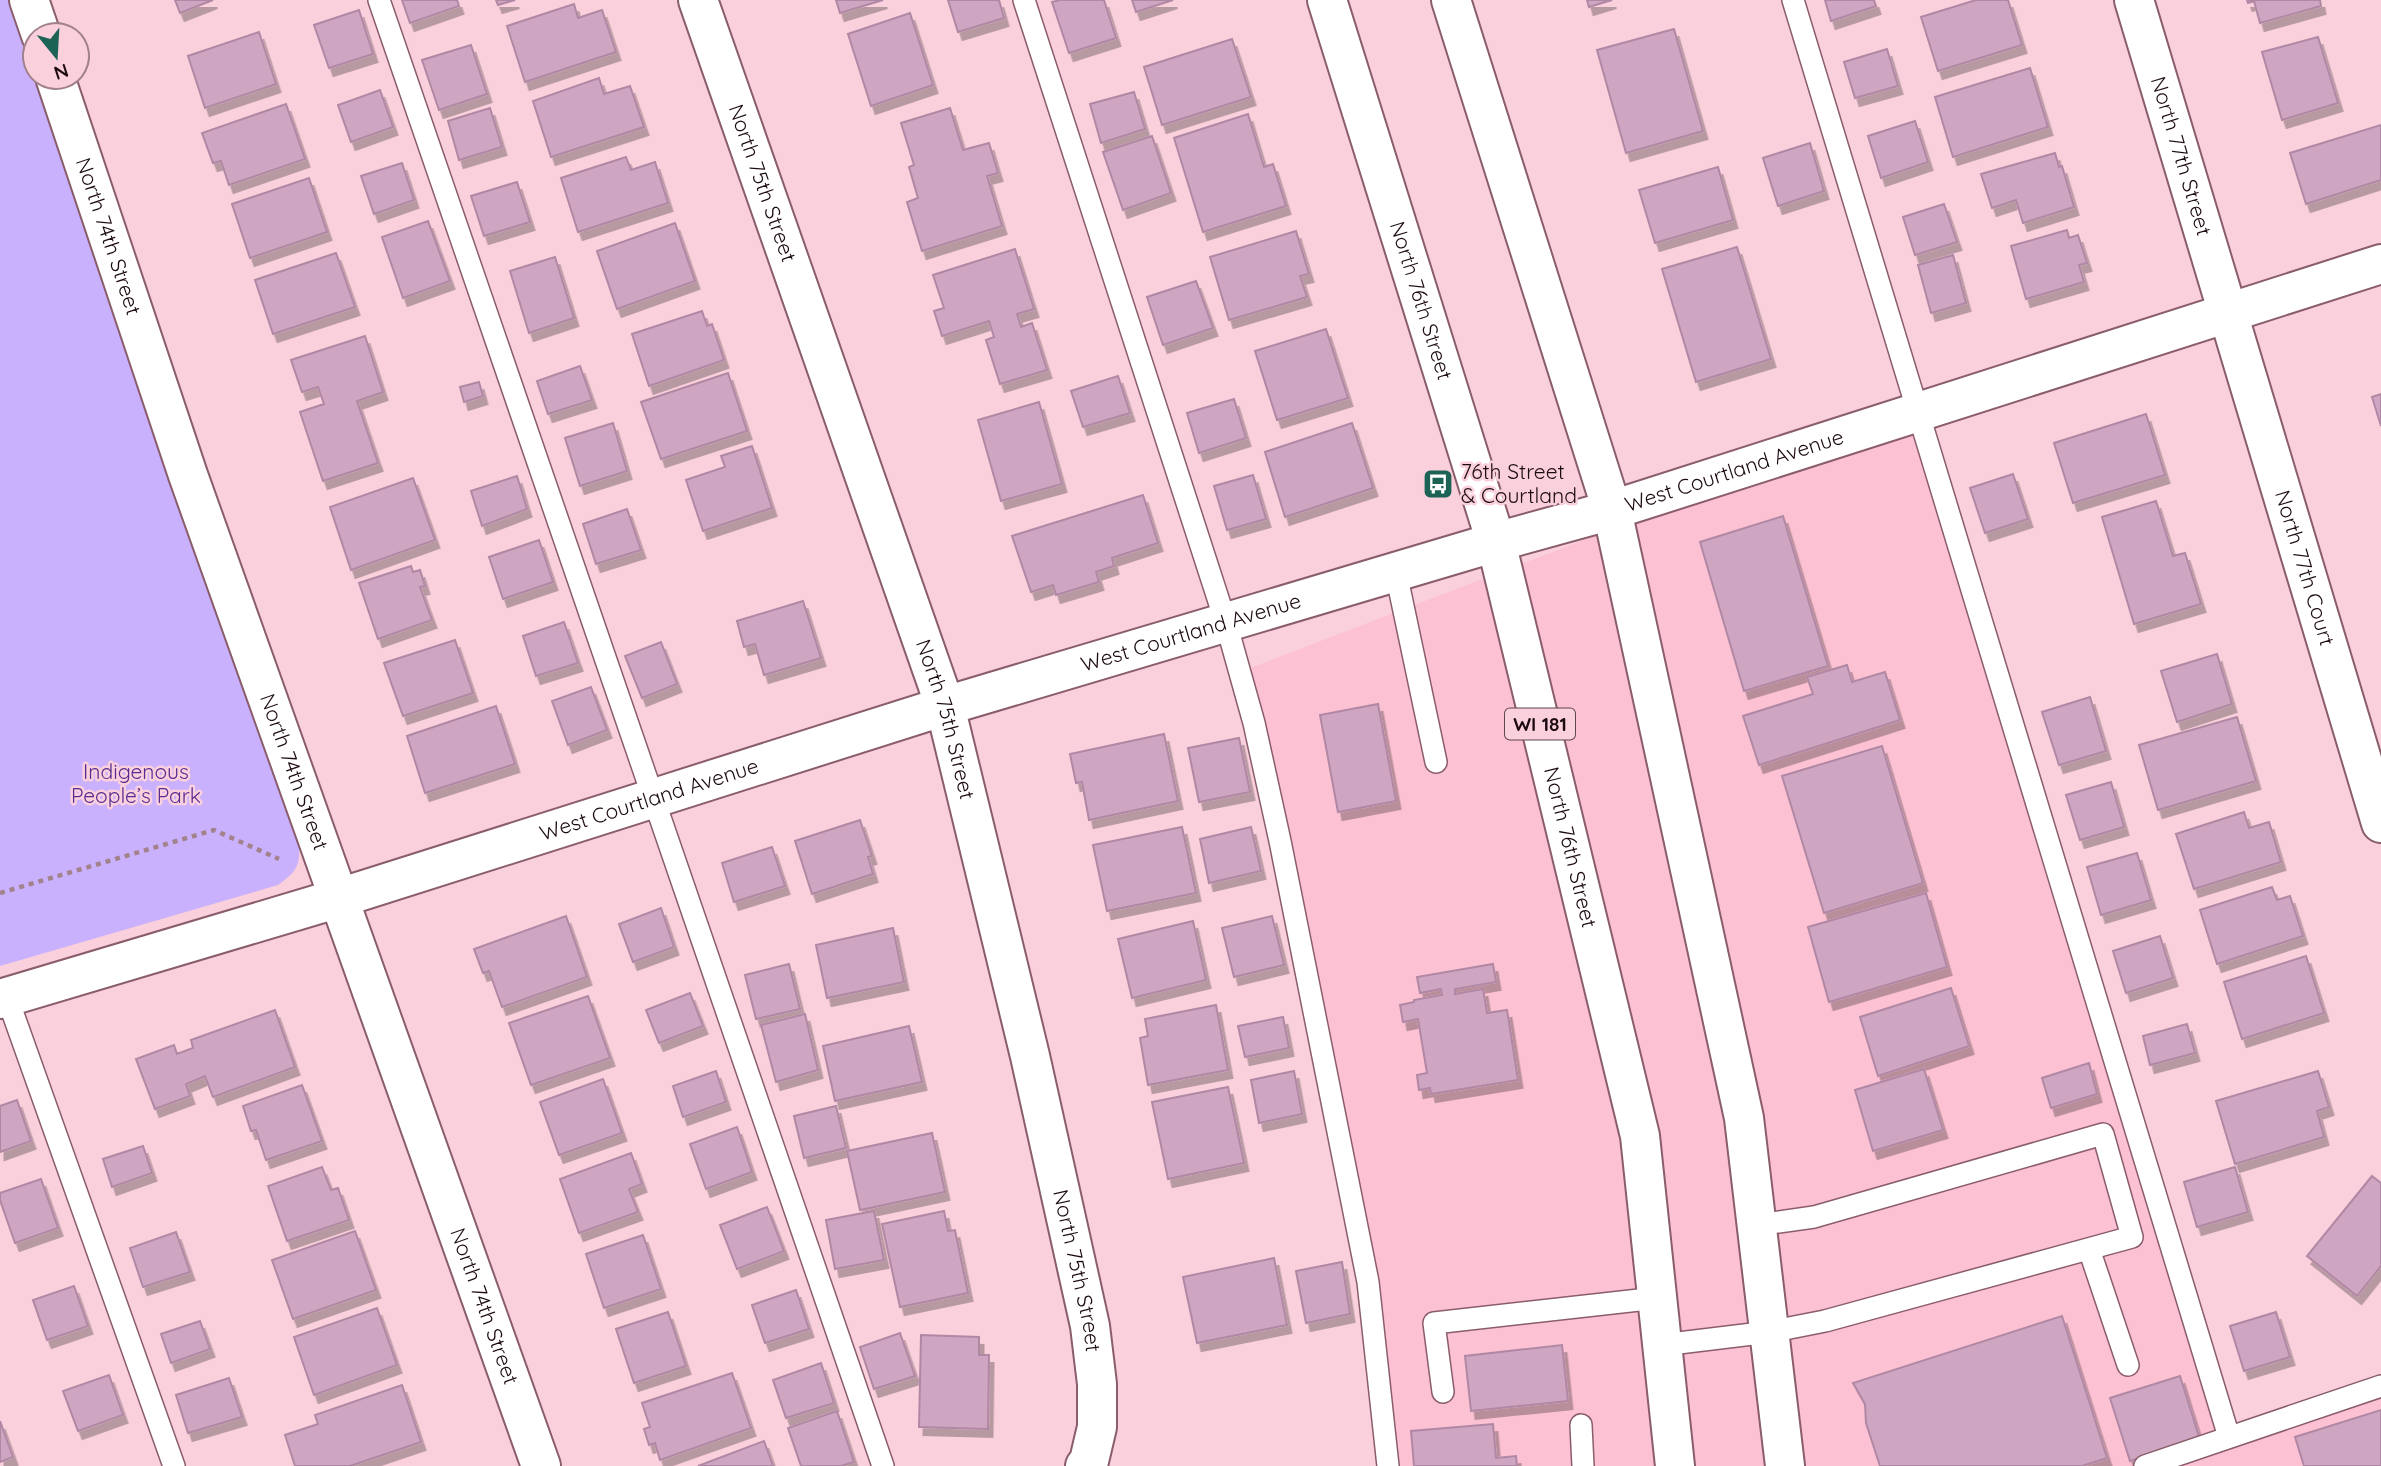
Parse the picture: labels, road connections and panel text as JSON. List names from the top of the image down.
{
  "streets": {
    "street": [
      "North 77th Street",
      "North 75th Street",
      "North 74th Street",
      "North 76th Street",
      "West Courtland Avenue",
      "North 77th Court",
      "WI 181"
    ]
  },
  "crossings": [
    ["North 77th Street", "West Courtland Avenue"],
    ["North 77th Street", "North 77th Court"],
    ["North 75th Street", "West Courtland Avenue"],
    ["North 74th Street", "West Courtland Avenue"],
    ["North 76th Street", "West Courtland Avenue"],
    ["West Courtland Avenue", "North 77th Court"]
  ],
  "parks": ["Indigenous People’s Park"],
  "places": {
    "bus stop": ["76th Street & Courtland"]
  },
  "north": "bottom"
}
